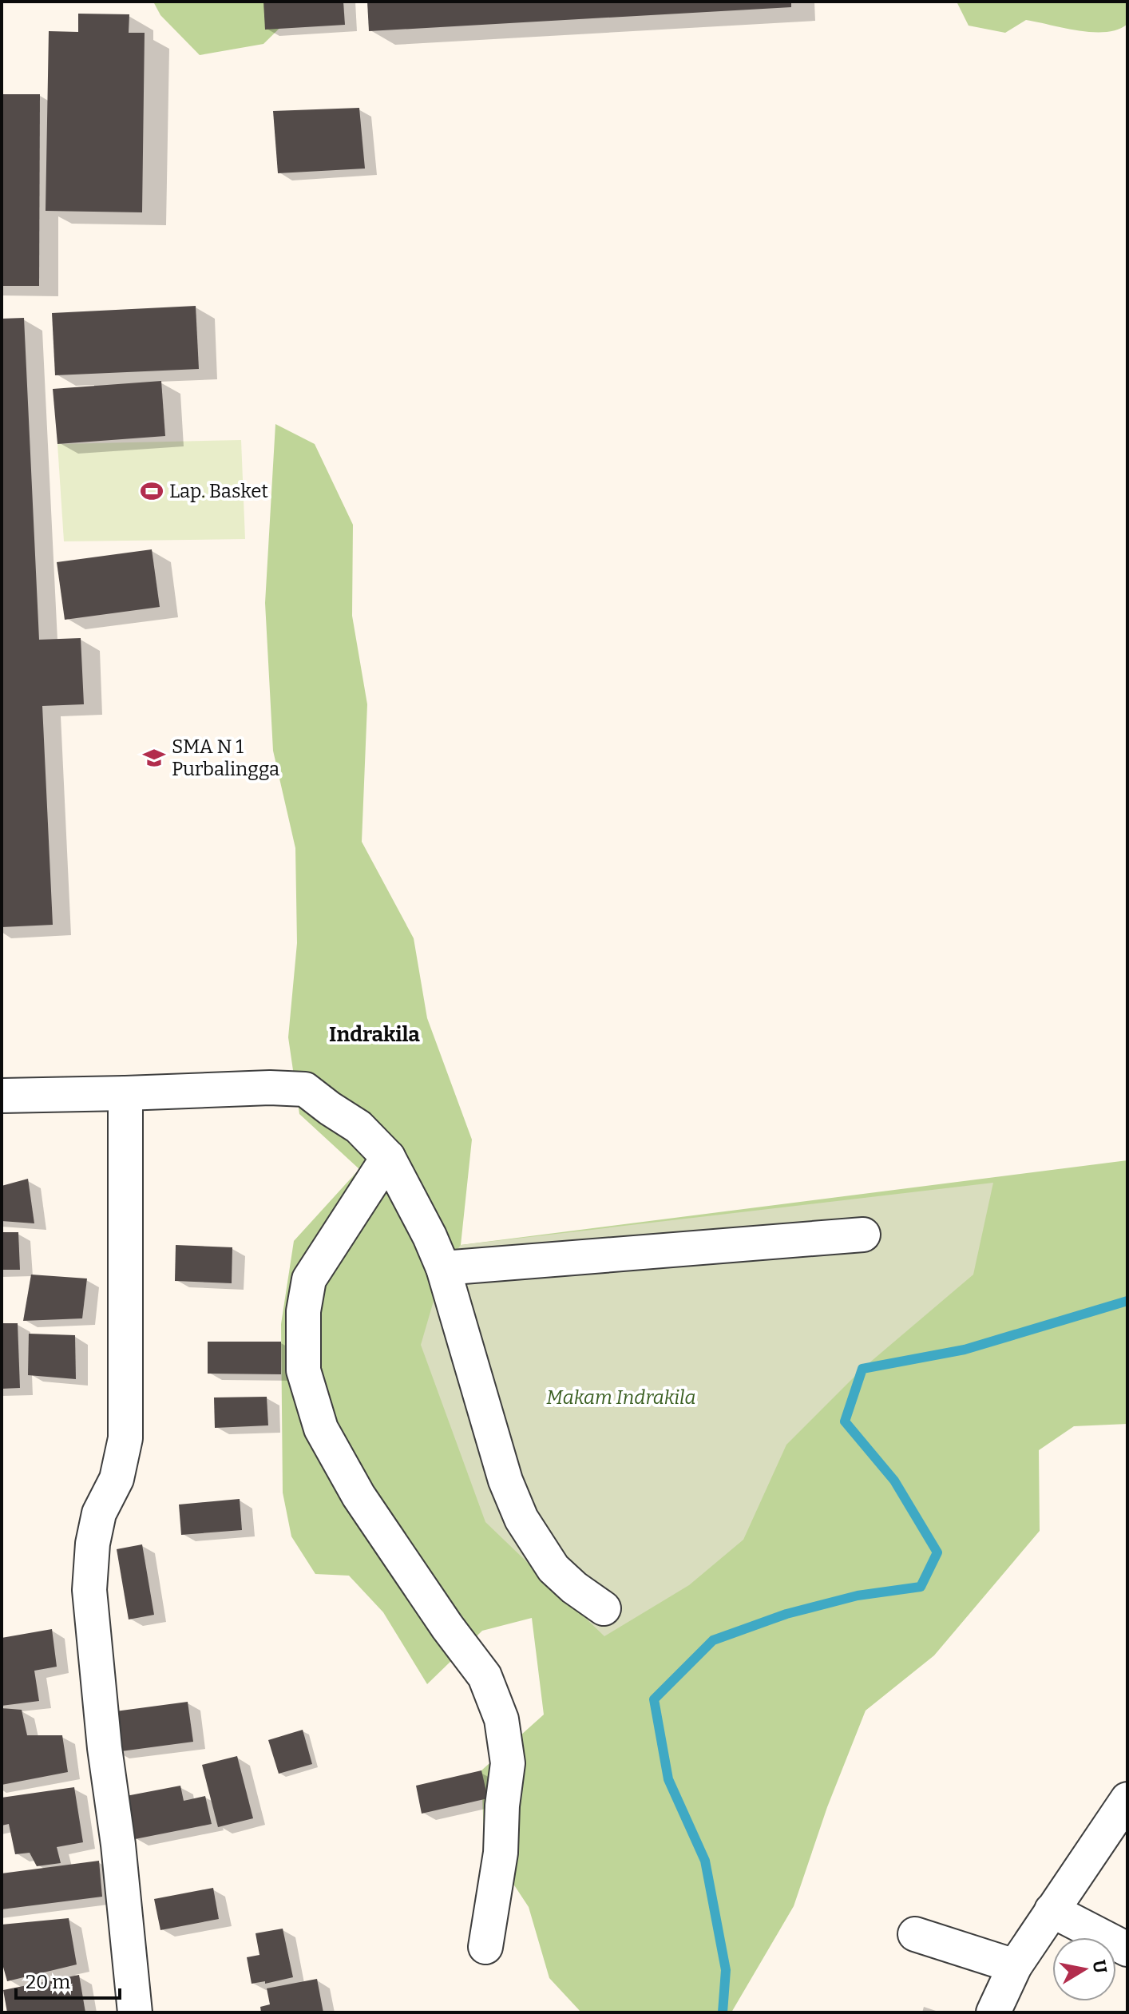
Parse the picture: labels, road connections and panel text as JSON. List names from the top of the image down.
{
  "districts": ["Indrakila"],
  "parks": ["Makam Indrakila"],
  "places": {
    "sports": ["Lap. Basket"],
    "school or university": ["SMA N 1 Purbalingga"]
  },
  "scale_bar": "20 m",
  "north": "right"
}
